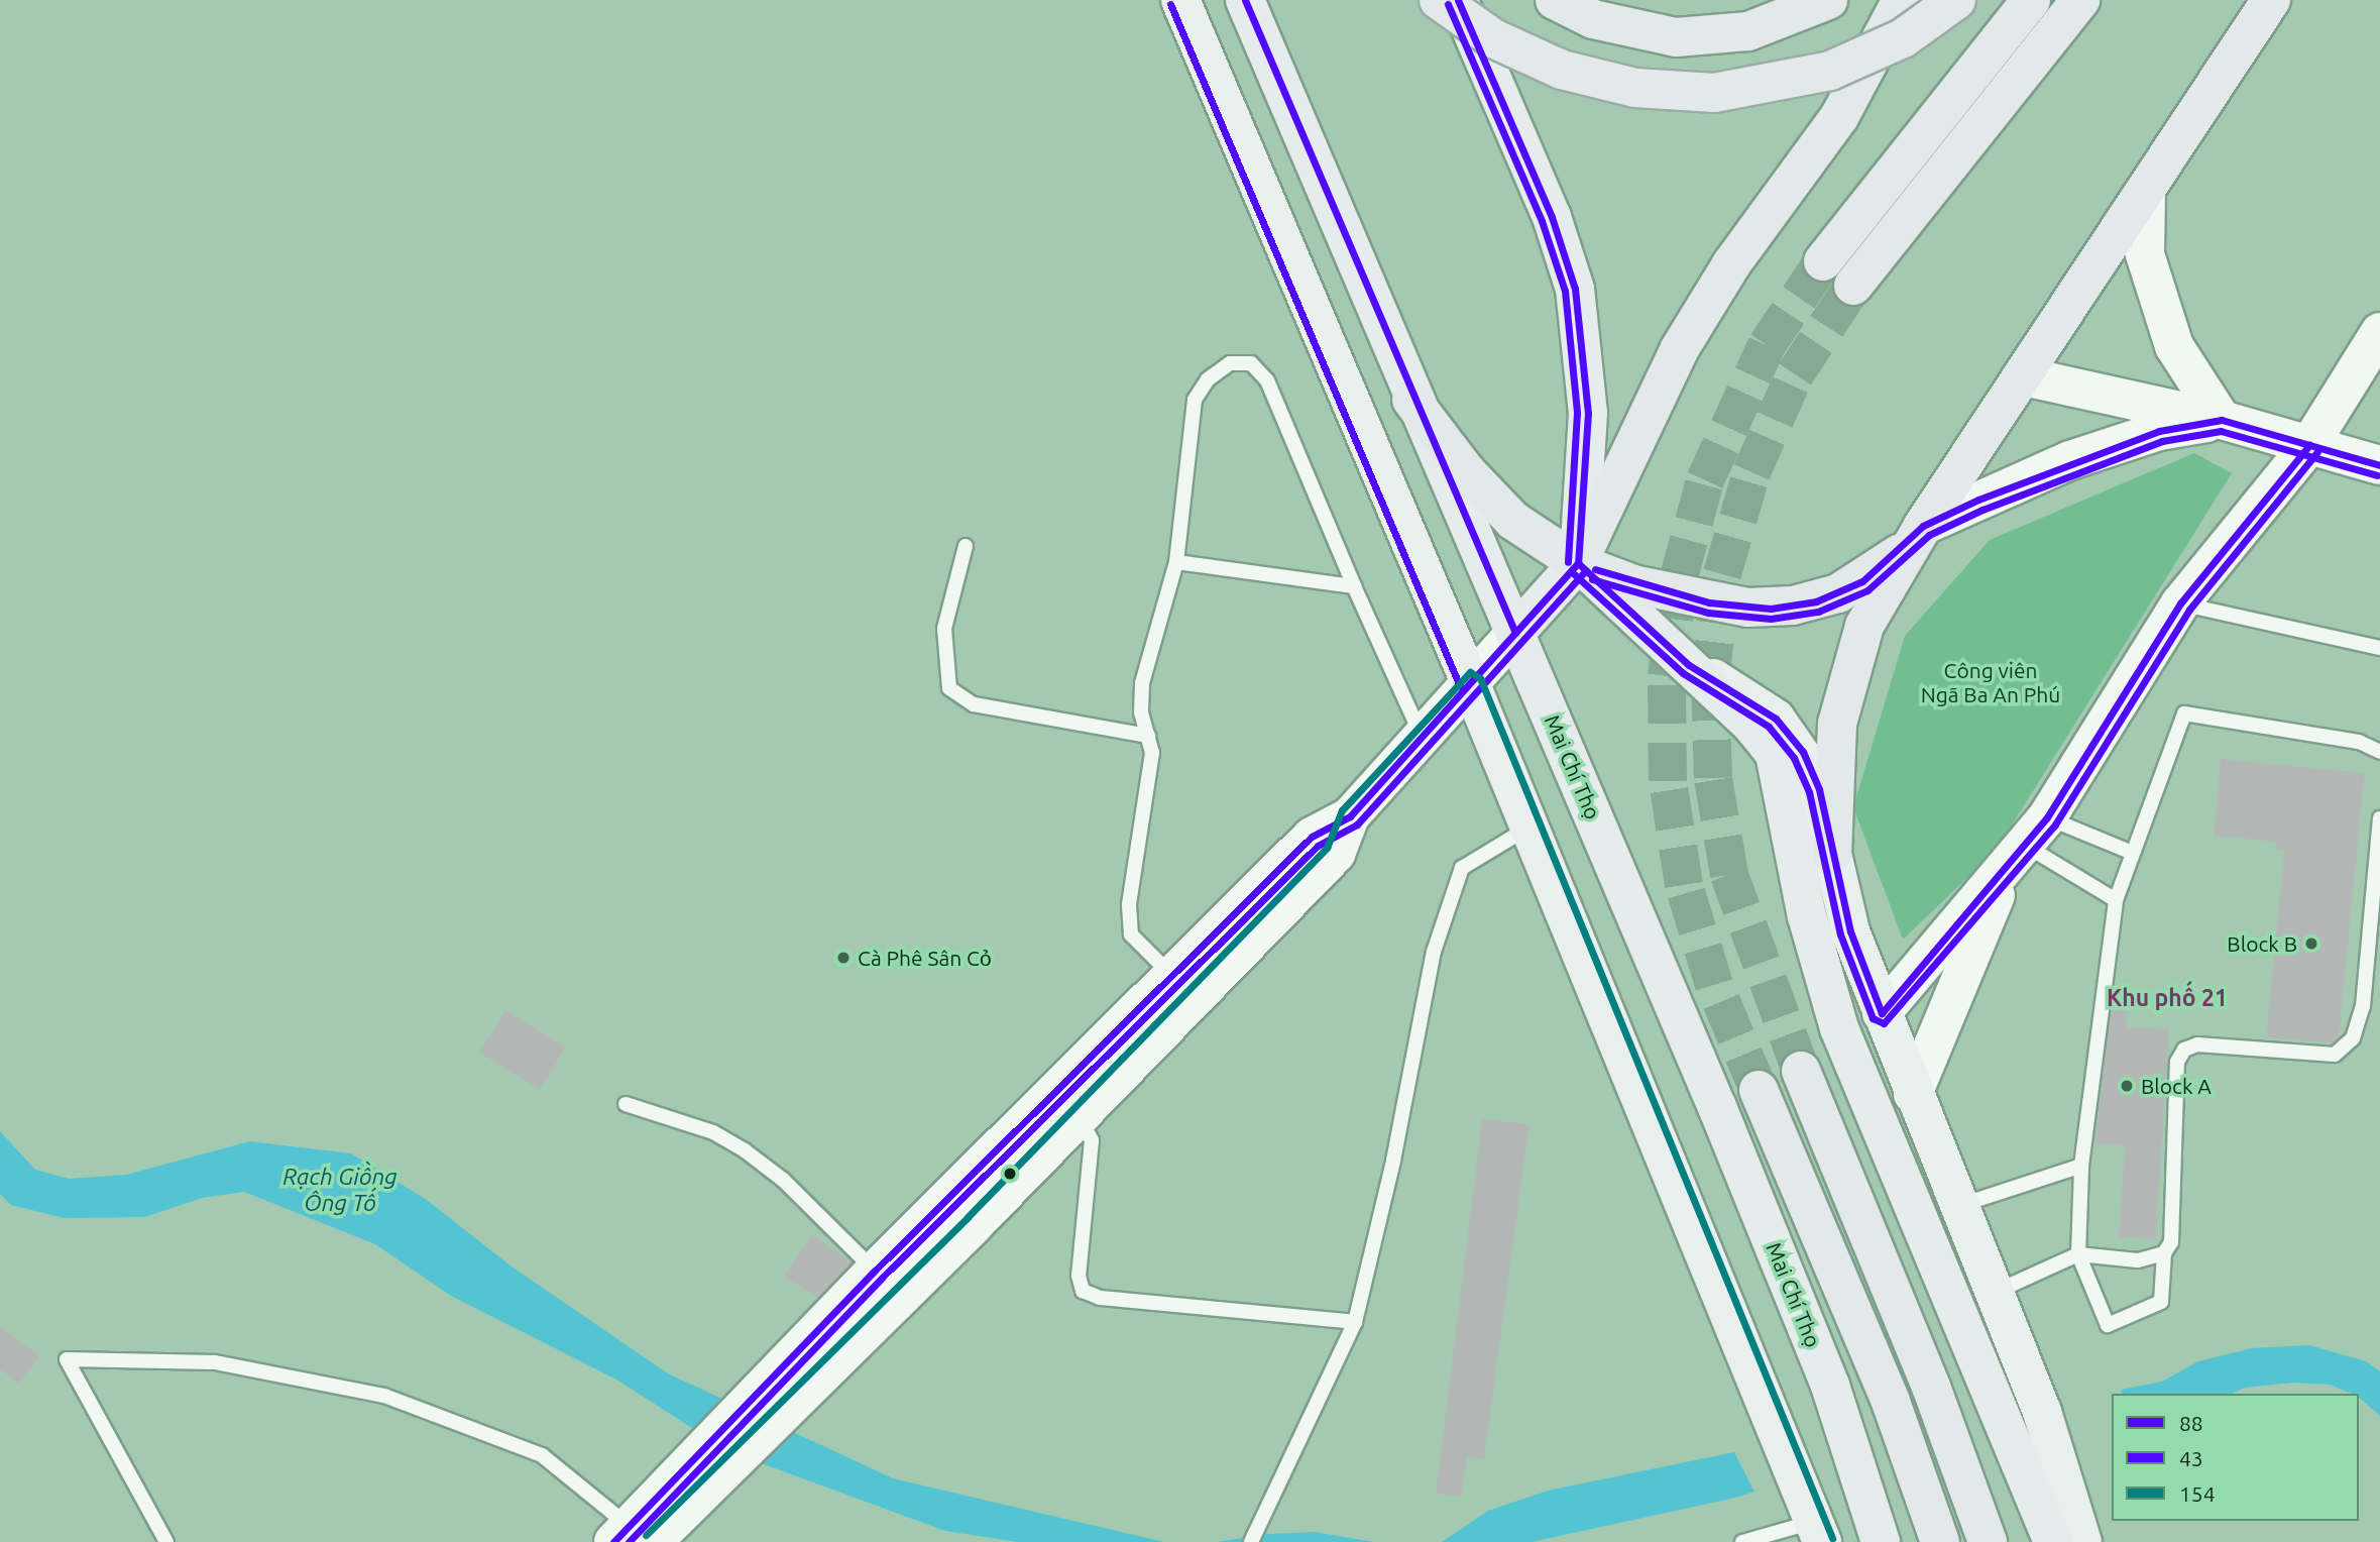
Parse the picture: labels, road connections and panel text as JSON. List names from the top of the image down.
{
  "streets": {
    "highway": ["Mai Chí Thọ"]
  },
  "districts": ["Khu phố 21"],
  "water": ["Rạch Giồng Ông Tố"],
  "parks": ["Công viên Ngã Ba An Phú"],
  "places": ["Block B", "Cà Phê Sân Cỏ", "Block A"],
  "lines": ["transit line 88", "transit line 43", "transit line 154"],
  "legend": ["88", "43", "154"]
}
